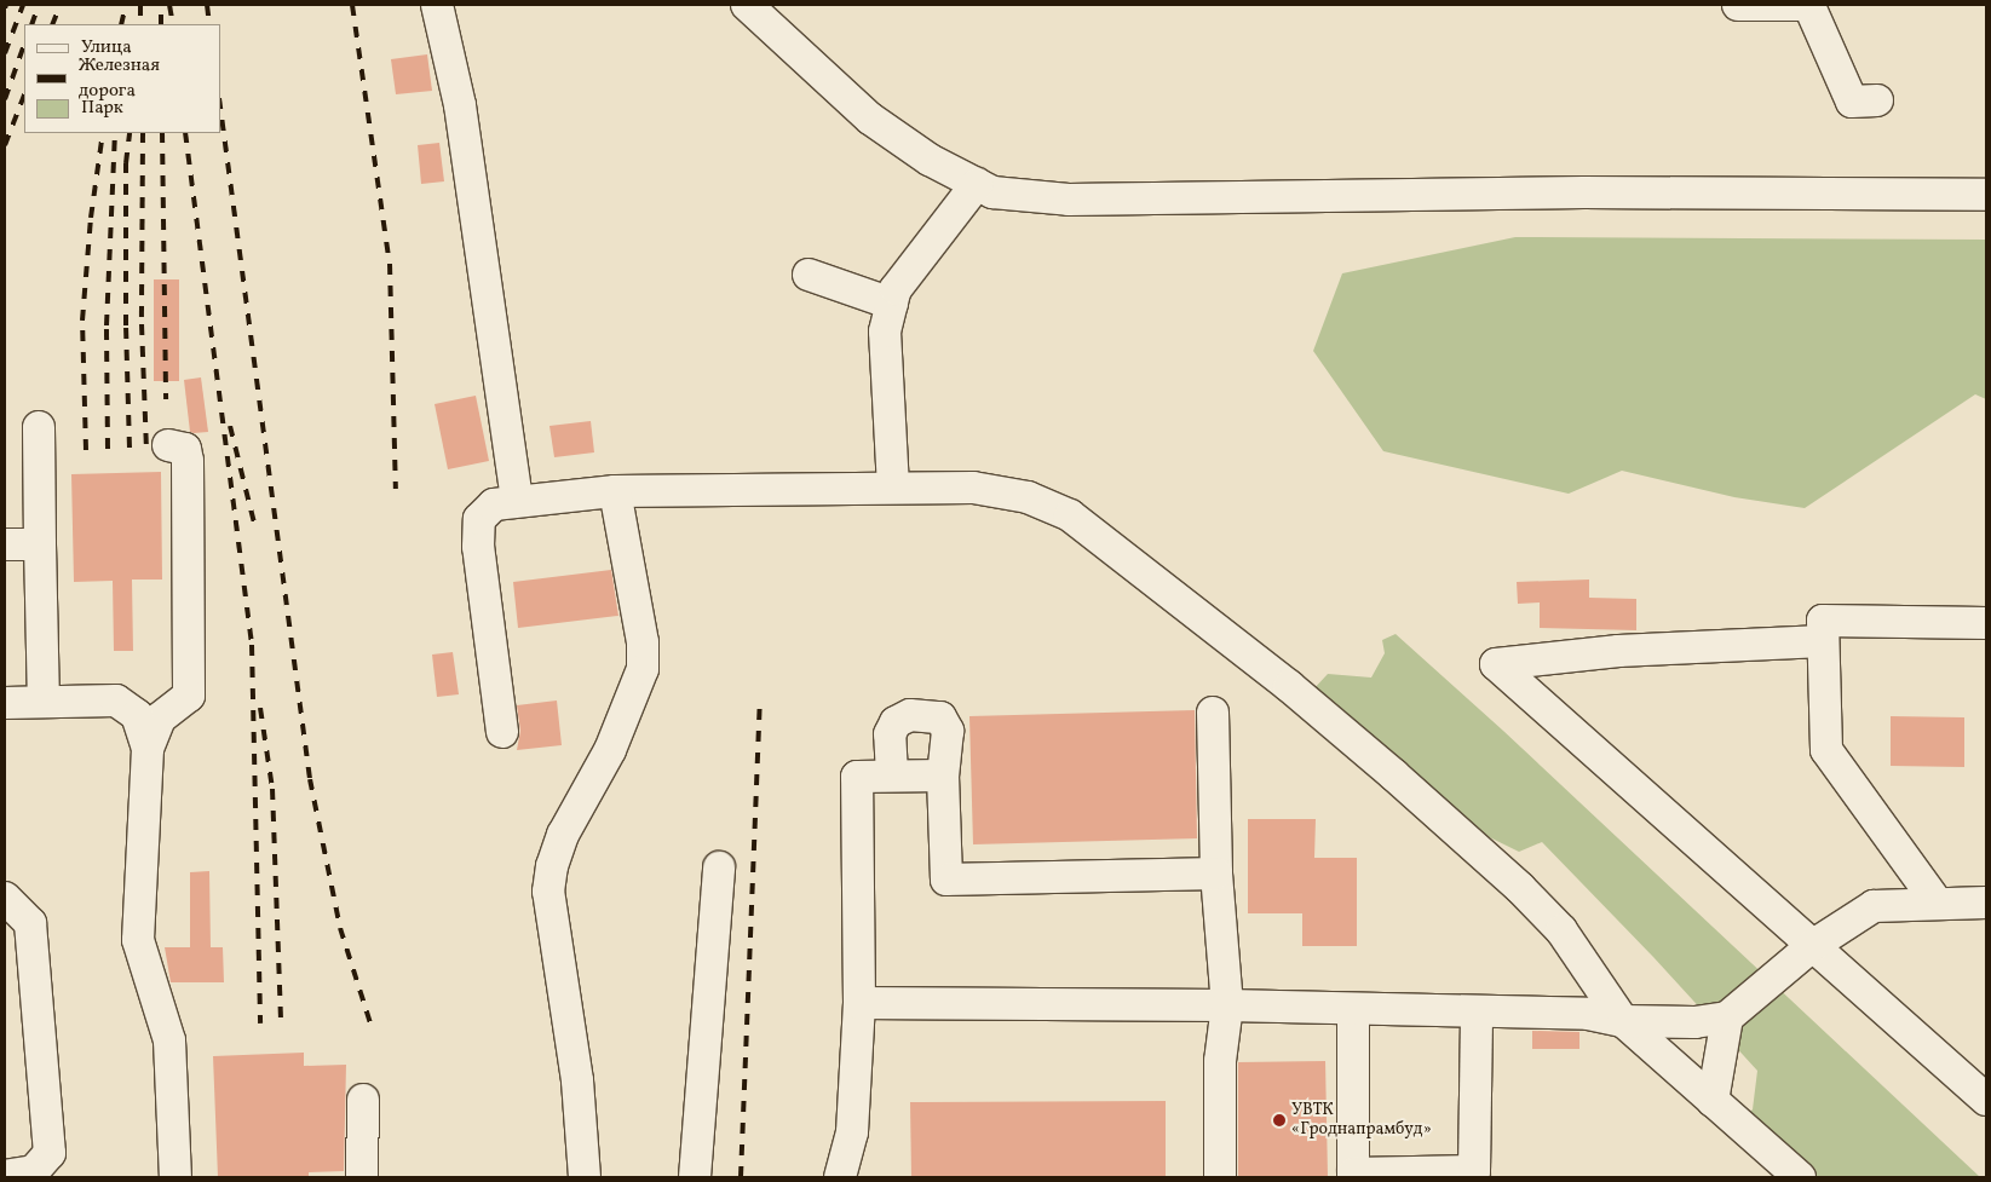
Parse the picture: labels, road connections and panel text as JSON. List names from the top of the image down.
{
  "places": ["УВТК «Гроднапрамбуд»"],
  "legend": ["Улица", "Железная дорога", "Парк"]
}
